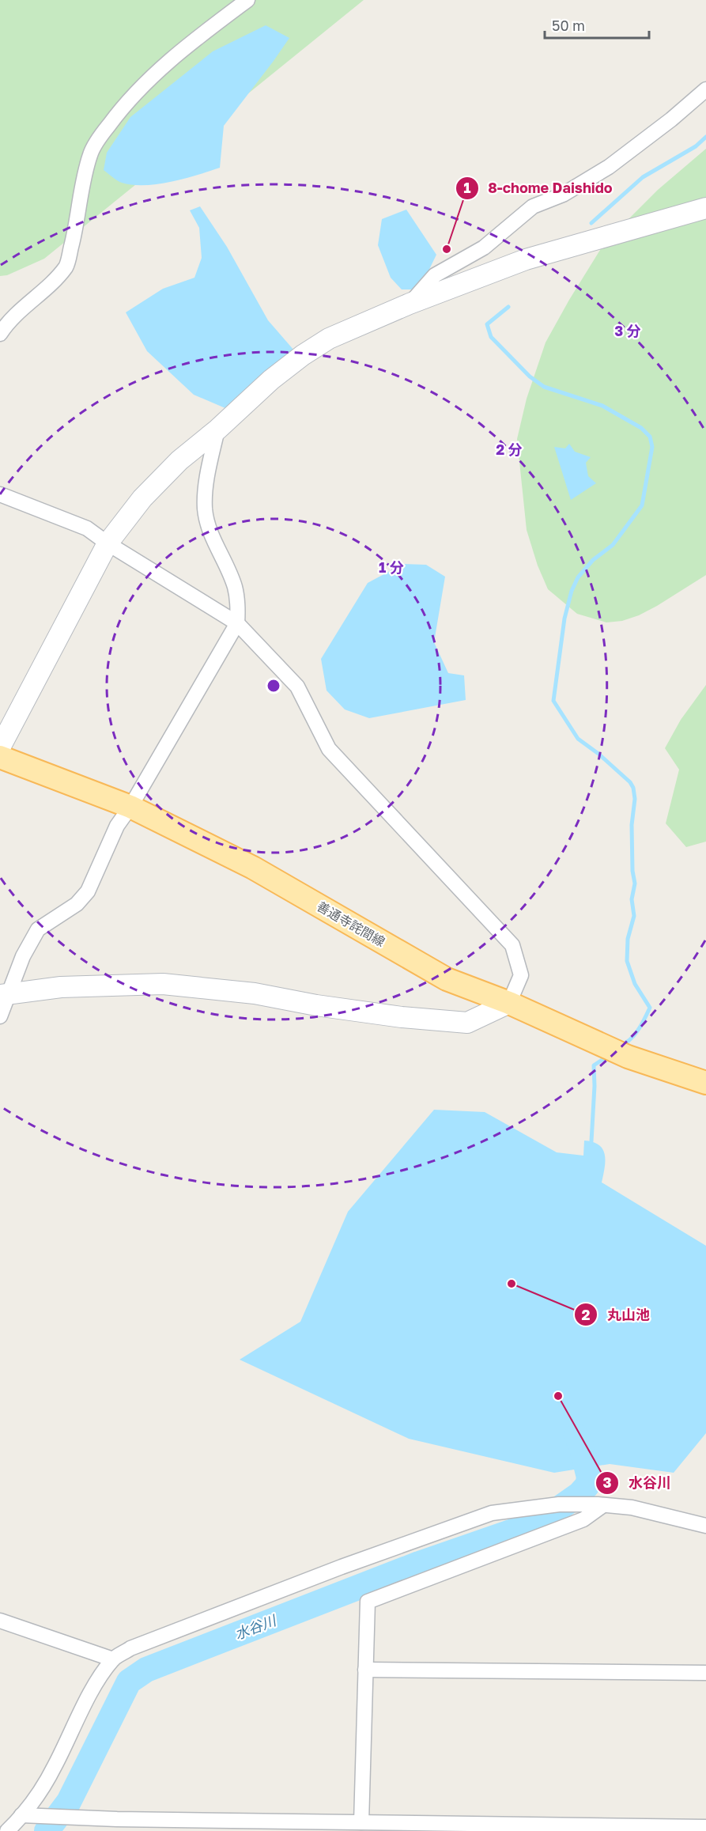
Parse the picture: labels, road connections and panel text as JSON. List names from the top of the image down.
{
  "streets": {
    "main road": ["善通寺詫間線"]
  },
  "water": ["水谷川"],
  "places": ["8-chome Daishido", "丸山池", "水谷川"],
  "scale_bar": "50 m",
  "rings": ["3 分", "2 分", "1 分"]
}
